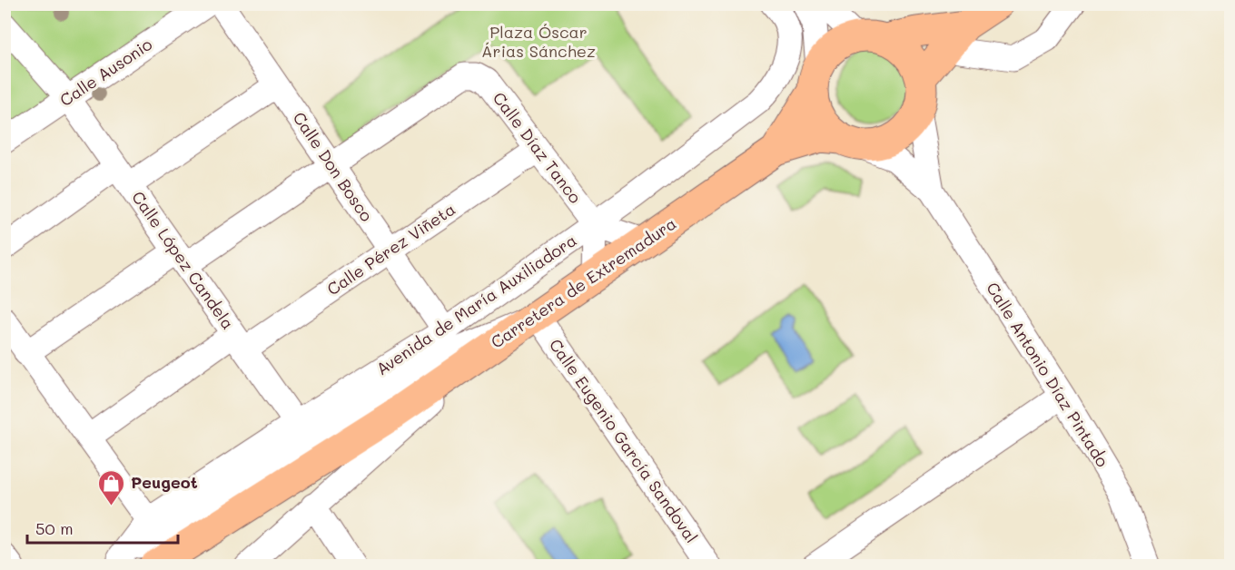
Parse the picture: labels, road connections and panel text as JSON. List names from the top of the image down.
{
  "streets": {
    "highway": ["Carretera de Extremadura"],
    "street": [
      "Calle Ausonio",
      "Calle Díaz Tanco",
      "Calle Don Bosco",
      "Calle Pérez Viñeta",
      "Calle López Candela",
      "Avenida de María Auxiliadora",
      "Calle Antonio Díaz Pintado",
      "Calle Eugenio García Sandoval"
    ]
  },
  "crossings": [
    ["Calle Ausonio", "Calle López Candela"],
    ["Calle Díaz Tanco", "Calle Don Bosco"],
    ["Calle Díaz Tanco", "Calle Pérez Viñeta"],
    ["Calle Díaz Tanco", "Avenida de María Auxiliadora"],
    ["Calle Don Bosco", "Calle Pérez Viñeta"],
    ["Calle Don Bosco", "Avenida de María Auxiliadora"],
    ["Calle Pérez Viñeta", "Calle López Candela"],
    ["Calle López Candela", "Avenida de María Auxiliadora"],
    ["Carretera de Extremadura", "Calle Antonio Díaz Pintado"],
    ["Carretera de Extremadura", "Calle Eugenio García Sandoval"]
  ],
  "parks": ["Plaza Óscar Árias Sánchez"],
  "places": {
    "shop": ["Peugeot"]
  },
  "scale_bar": "50 m"
}
